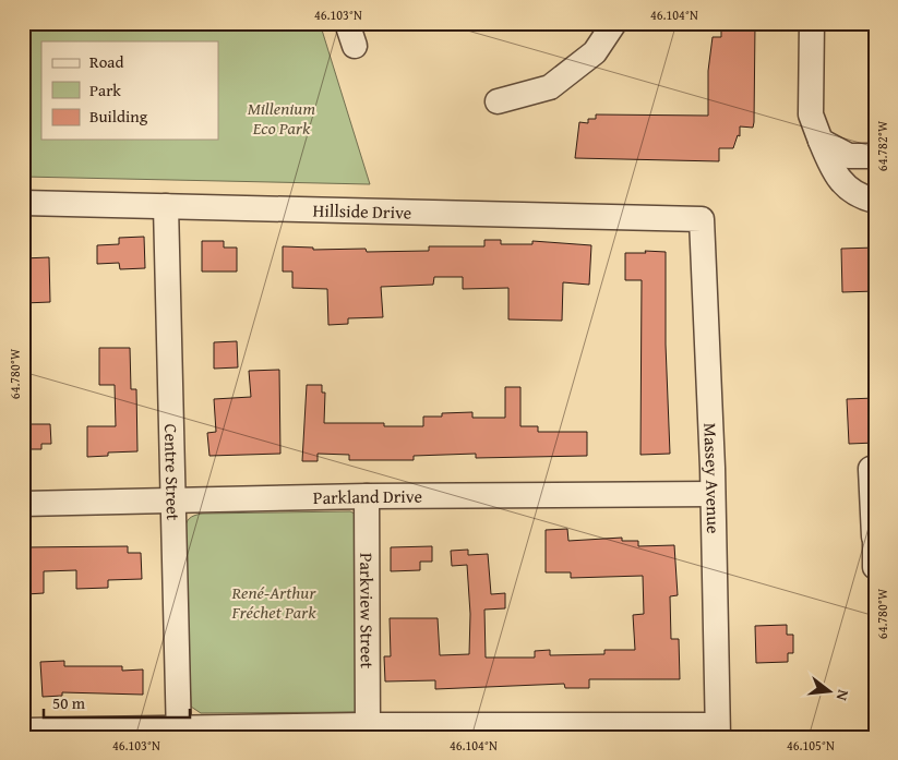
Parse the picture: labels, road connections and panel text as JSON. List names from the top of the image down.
{
  "streets": {
    "street": [
      "Hillside Drive",
      "Centre Street",
      "Massey Avenue",
      "Parkland Drive",
      "Parkview Street"
    ]
  },
  "crossings": [
    ["Hillside Drive", "Centre Street"],
    ["Hillside Drive", "Massey Avenue"],
    ["Centre Street", "Parkland Drive"],
    ["Massey Avenue", "Parkland Drive"],
    ["Parkland Drive", "Parkview Street"]
  ],
  "parks": ["Millenium Eco Park", "René-Arthur Fréchet Park"],
  "legend": ["Road", "Park", "Building"],
  "scale_bar": "50 m",
  "north": "right",
  "coordinates": [
    "46.103°N",
    "46.104°N",
    "64.782°W",
    "64.780°W",
    "46.105°N"
  ]
}
